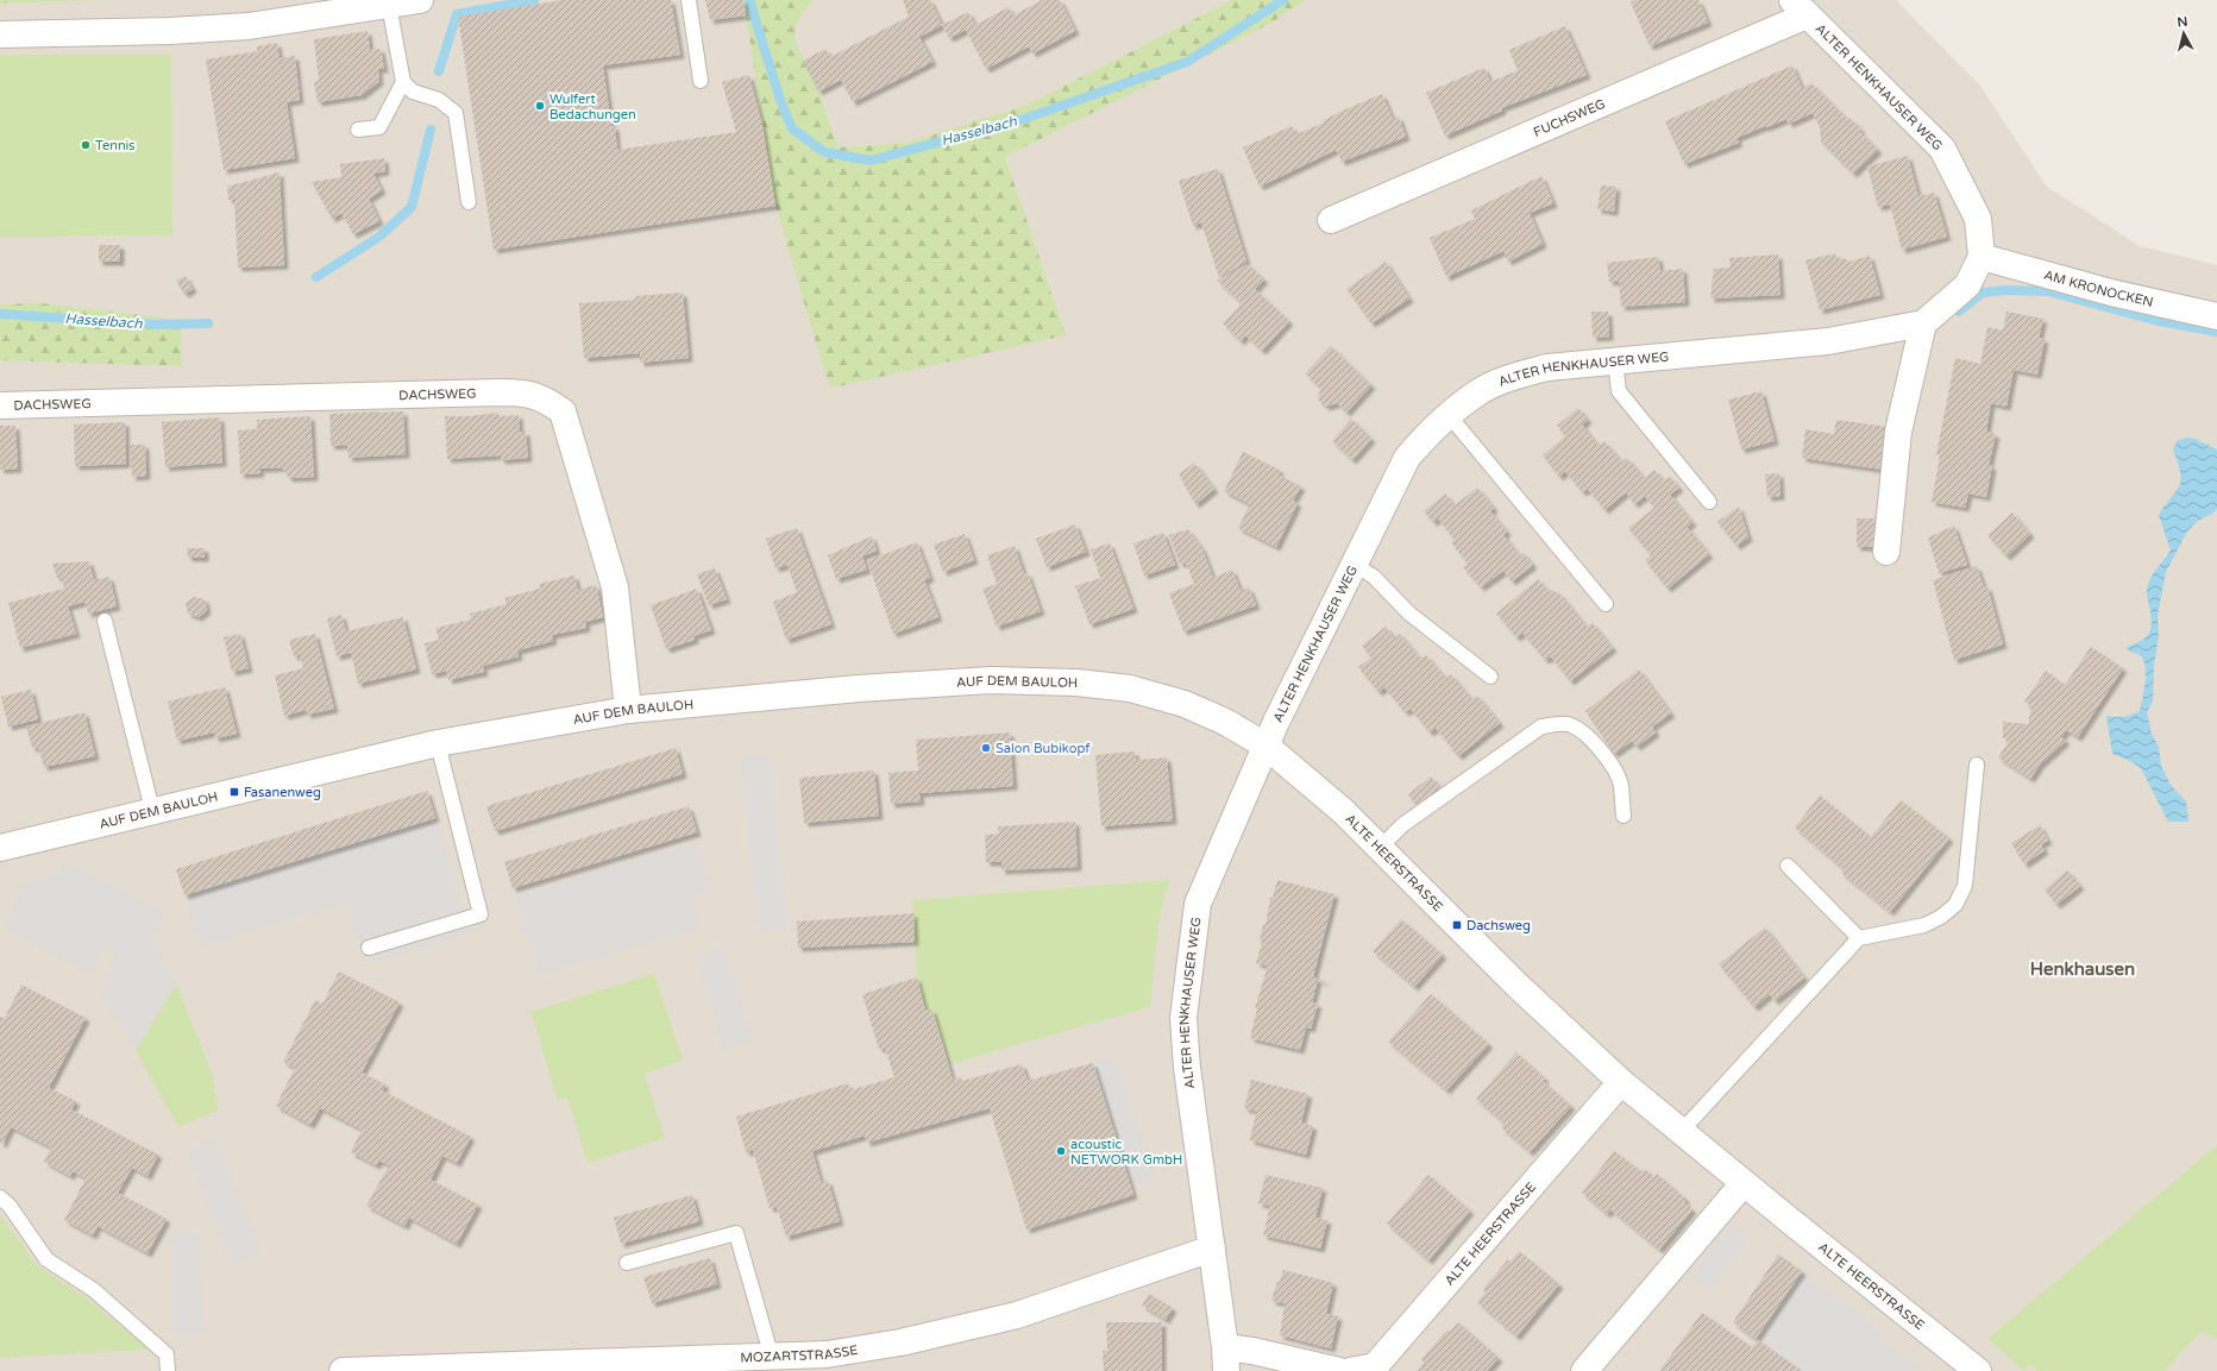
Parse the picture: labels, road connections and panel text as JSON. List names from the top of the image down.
{
  "streets": {
    "street": [
      "ALTER HENKHAUSER WEG",
      "FUCHSWEG",
      "AM KRONOCKEN",
      "DACHSWEG",
      "AUF DEM BAULOH",
      "ALTE HEERSTRASSE",
      "MOZARTSTRASSE"
    ]
  },
  "crossings": [
    ["ALTER HENKHAUSER WEG", "FUCHSWEG"],
    ["ALTER HENKHAUSER WEG", "AM KRONOCKEN"],
    ["ALTER HENKHAUSER WEG", "AUF DEM BAULOH"],
    ["ALTER HENKHAUSER WEG", "ALTE HEERSTRASSE"],
    ["ALTER HENKHAUSER WEG", "MOZARTSTRASSE"],
    ["DACHSWEG", "AUF DEM BAULOH"],
    ["AUF DEM BAULOH", "ALTE HEERSTRASSE"]
  ],
  "districts": ["Henkhausen"],
  "water": ["Hasselbach"],
  "places": {
    "other": [
      "Wulfert Bedachungen",
      "Tennis",
      "Salon Bubikopf",
      "acoustic NETWORK GmbH"
    ],
    "transit": ["Fasanenweg", "Dachsweg"]
  },
  "north": "top"
}
